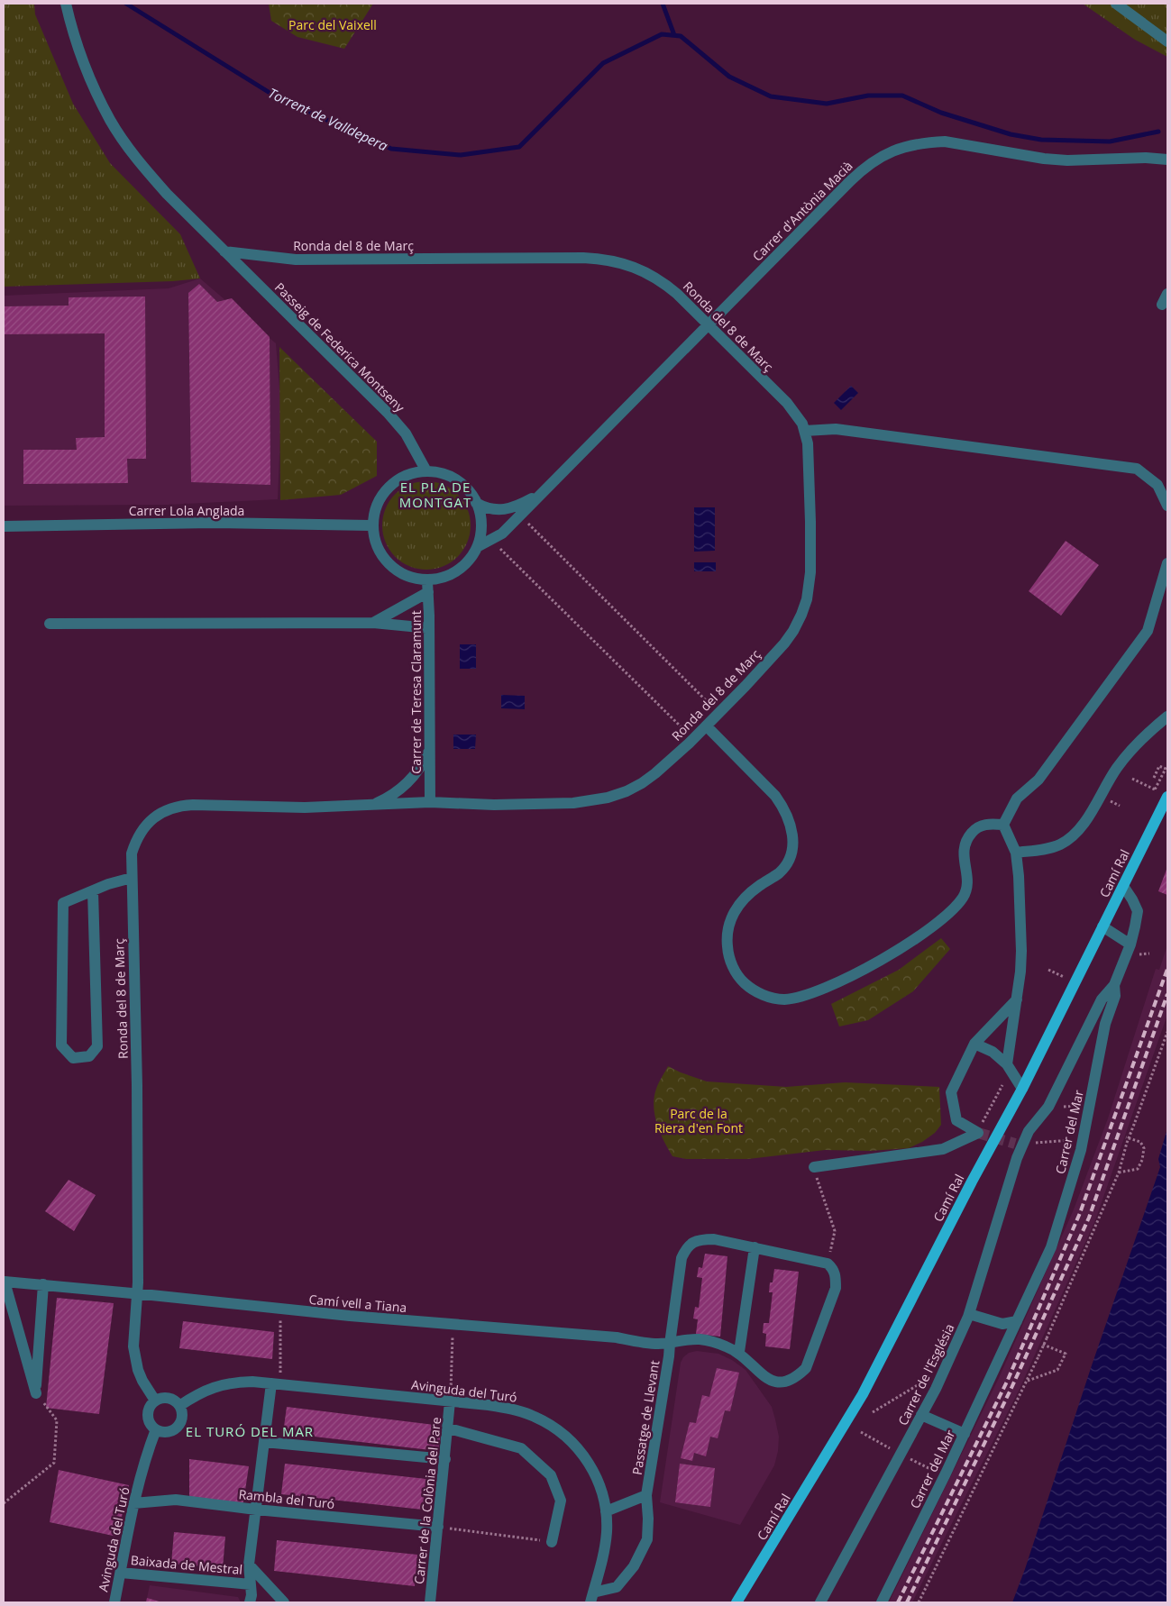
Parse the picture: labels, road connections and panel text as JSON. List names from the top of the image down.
{
  "streets": {
    "main road": ["Camí Ral"],
    "street": [
      "Carrer d'Antònia Macià",
      "Ronda del 8 de Març",
      "Passeig de Federica Montseny",
      "Carrer Lola Anglada",
      "Carrer de Teresa Claramunt",
      "Carrer del Mar",
      "Camí vell a Tiana",
      "Carrer de l'Església",
      "Avinguda del Turó",
      "Passatge de Llevant",
      "Rambla del Turó",
      "Carrer de la Colònia del Pare",
      "Baixada de Mestral"
    ]
  },
  "crossings": [
    ["Carrer d'Antònia Macià", "Ronda del 8 de Març"],
    ["Carrer d'Antònia Macià", "Passeig de Federica Montseny"],
    ["Carrer d'Antònia Macià", "Carrer Lola Anglada"],
    ["Carrer d'Antònia Macià", "Carrer de Teresa Claramunt"],
    ["Ronda del 8 de Març", "Passeig de Federica Montseny"],
    ["Ronda del 8 de Març", "Carrer de Teresa Claramunt"],
    ["Ronda del 8 de Març", "Camí vell a Tiana"],
    ["Ronda del 8 de Març", "Avinguda del Turó"],
    ["Passeig de Federica Montseny", "Carrer Lola Anglada"],
    ["Passeig de Federica Montseny", "Carrer de Teresa Claramunt"],
    ["Carrer Lola Anglada", "Carrer de Teresa Claramunt"],
    ["Camí Ral", "Carrer del Mar"],
    ["Carrer del Mar", "Carrer de l'Església"],
    ["Camí vell a Tiana", "Passatge de Llevant"],
    ["Avinguda del Turó", "Passatge de Llevant"],
    ["Avinguda del Turó", "Rambla del Turó"],
    ["Avinguda del Turó", "Carrer de la Colònia del Pare"],
    ["Avinguda del Turó", "Baixada de Mestral"],
    ["Rambla del Turó", "Carrer de la Colònia del Pare"]
  ],
  "districts": ["EL PLA DE MONTGAT", "EL TURÓ DEL MAR"],
  "water": ["Torrent de Valldepera"],
  "parks": ["Parc del Vaixell", "Parc de la Riera d'en Font"]
}
